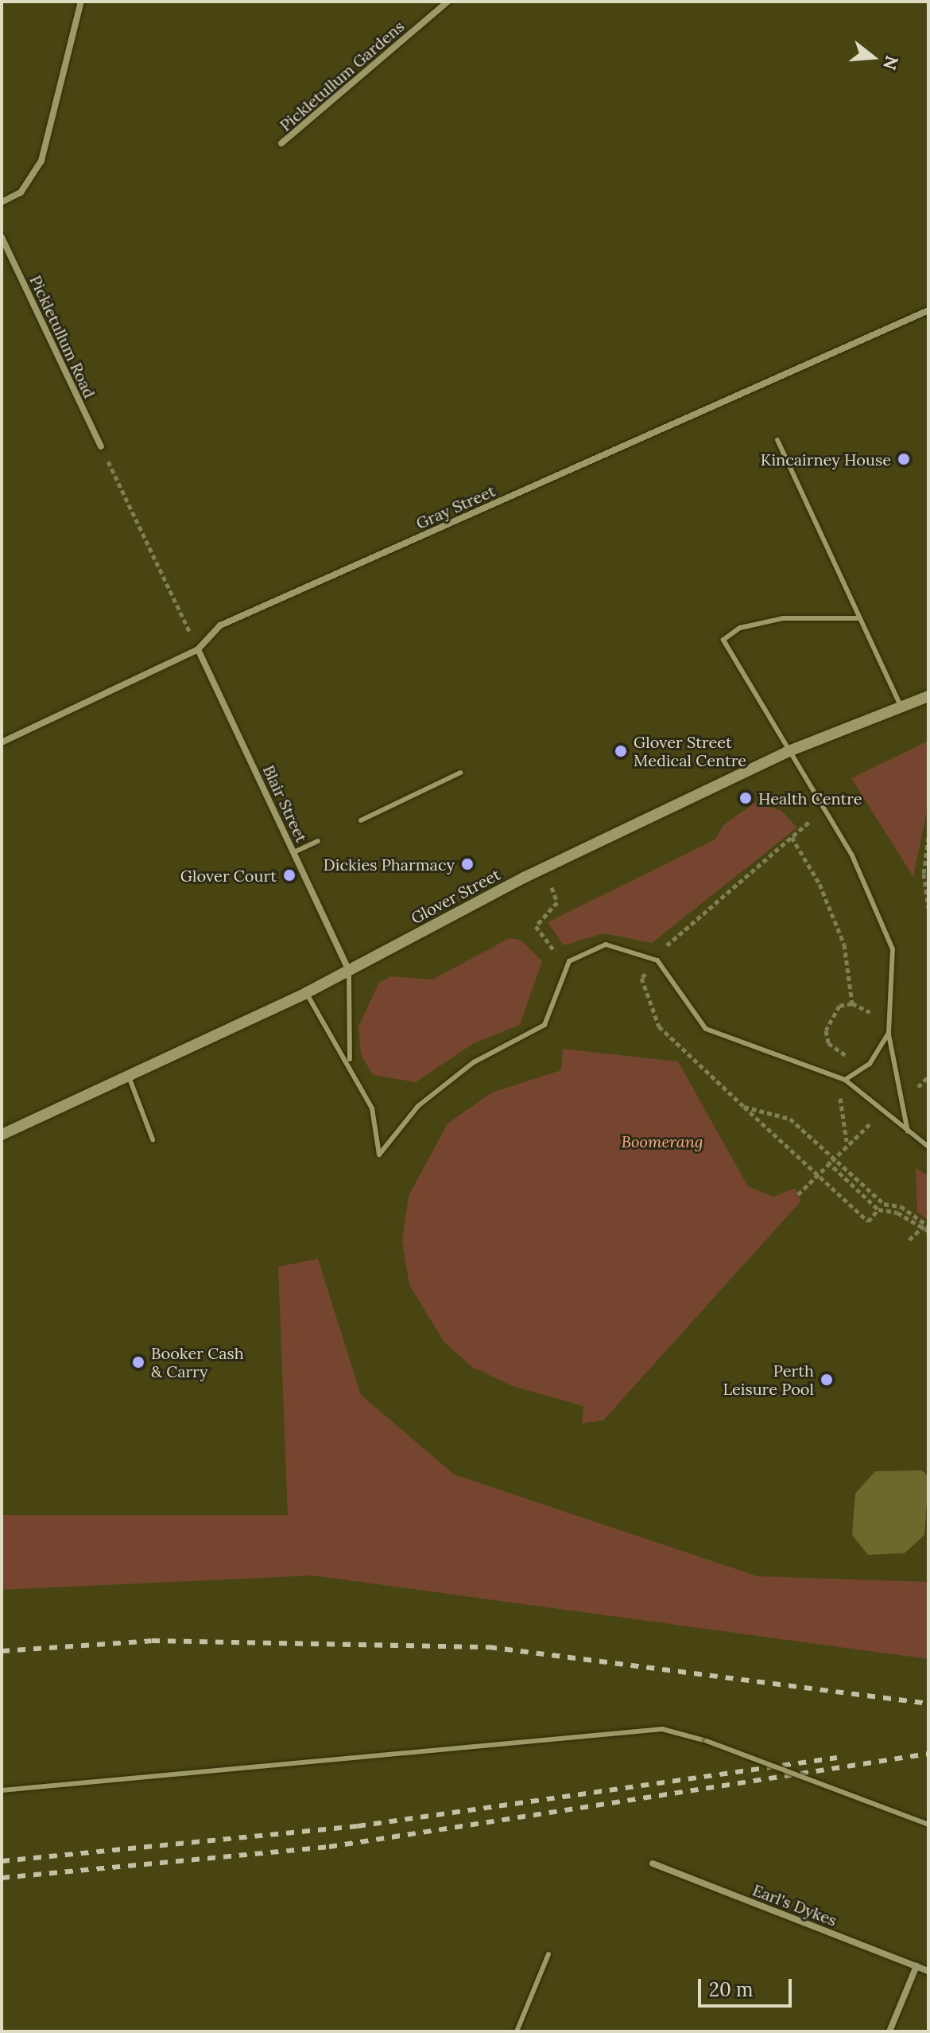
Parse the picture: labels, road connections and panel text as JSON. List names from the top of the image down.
{
  "streets": {
    "street": [
      "Pickletullum Gardens",
      "Pickletullum Road",
      "Gray Street",
      "Blair Street",
      "Glover Street",
      "Earl's Dykes"
    ]
  },
  "crossings": [
    ["Gray Street", "Blair Street"],
    ["Blair Street", "Glover Street"]
  ],
  "parks": ["Boomerang"],
  "places": [
    "Kincairney House",
    "Glover Street Medical Centre",
    "Health Centre",
    "Dickies Pharmacy",
    "Glover Court",
    "Booker Cash & Carry",
    "Perth Leisure Pool"
  ],
  "scale_bar": "20 m",
  "north": "right"
}
